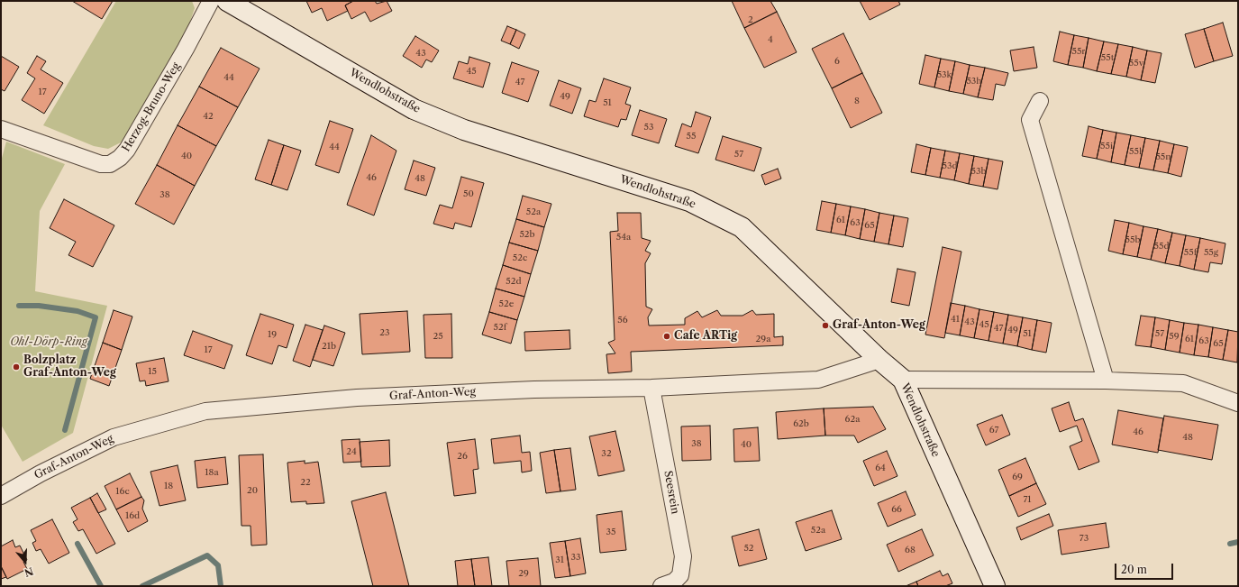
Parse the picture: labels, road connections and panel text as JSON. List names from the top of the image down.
{
  "streets": {
    "street": [
      "Wendlohstraße",
      "Herzog-Bruno-Weg",
      "Graf-Anton-Weg",
      "Seesrein"
    ]
  },
  "crossings": [
    ["Wendlohstraße", "Graf-Anton-Weg"],
    ["Graf-Anton-Weg", "Seesrein"]
  ],
  "parks": ["Ohl-Dörp-Ring"],
  "places": ["Graf-Anton-Weg", "Cafe ARTig", "Bolzplatz Graf-Anton-Weg"],
  "house_numbers": [
    "2",
    "4",
    "55r",
    "43",
    "55t",
    "6",
    "55v",
    "45",
    "53k",
    "44",
    "53h",
    "47",
    "17",
    "49",
    "8",
    "51",
    "42",
    "53",
    "55",
    "55i",
    "44",
    "55l",
    "57",
    "40",
    "55n",
    "53d",
    "53b",
    "46",
    "48",
    "50",
    "38",
    "52a",
    "61",
    "63",
    "65",
    "52b",
    "54a",
    "55b",
    "55d",
    "55f",
    "55g",
    "52c",
    "52d",
    "52e",
    "41",
    "56",
    "43",
    "45",
    "52f",
    "47",
    "49",
    "23",
    "51",
    "57",
    "19",
    "25",
    "59",
    "29a",
    "61",
    "63",
    "65",
    "21b",
    "17",
    "15",
    "62a",
    "62b",
    "67",
    "46",
    "48",
    "38",
    "40",
    "24",
    "32",
    "26",
    "64",
    "18a",
    "69",
    "22",
    "18",
    "20",
    "16c",
    "71",
    "66",
    "16d",
    "52a",
    "35",
    "73",
    "52",
    "68",
    "33",
    "31",
    "29"
  ],
  "scale_bar": "20 m",
  "north": "bottom"
}
